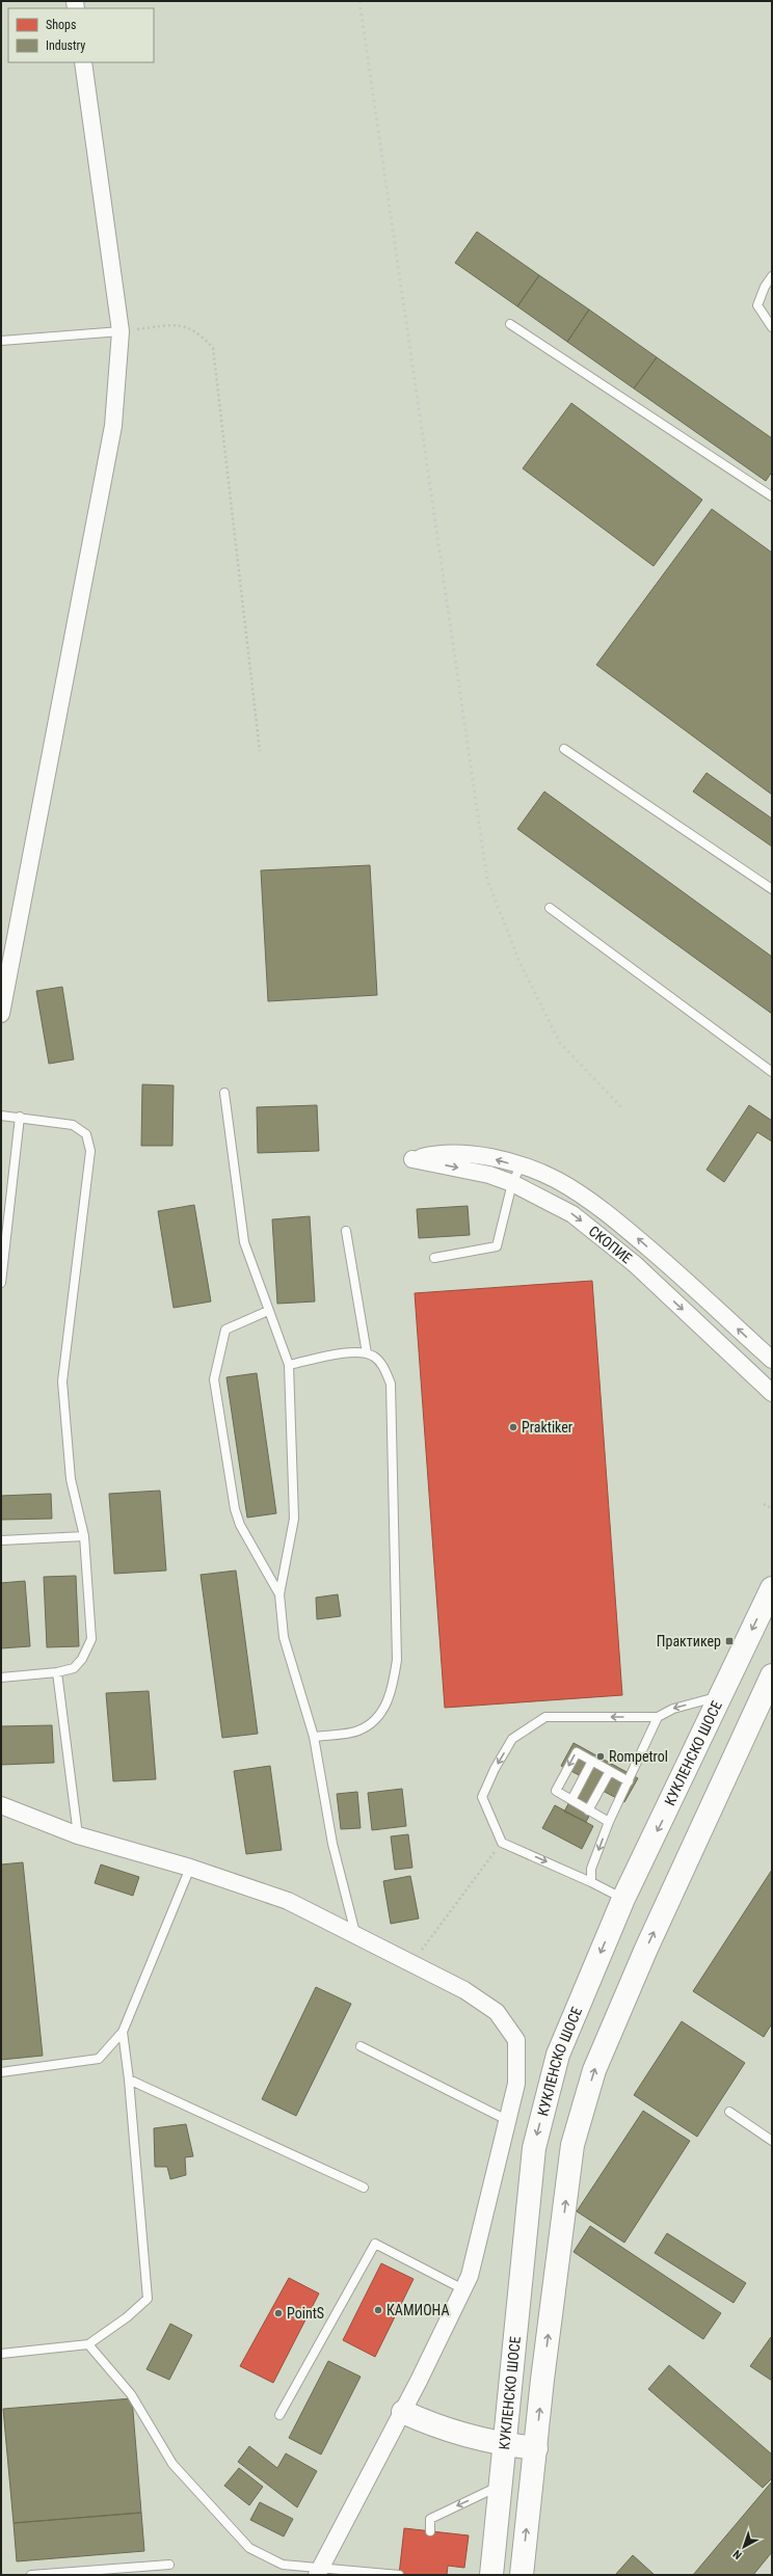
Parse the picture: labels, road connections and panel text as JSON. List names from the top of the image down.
{
  "streets": {
    "main road": ["КУКЛЕНСКО ШОСЕ"],
    "street": ["СКОПИЕ"]
  },
  "places": {
    "other": [
      "Praktiker",
      "Rompetrol",
      "КАМИОНА",
      "PointS"
    ],
    "transit": ["Практикер"]
  },
  "legend": ["Shops", "Industry"],
  "north": "bottom left"
}
